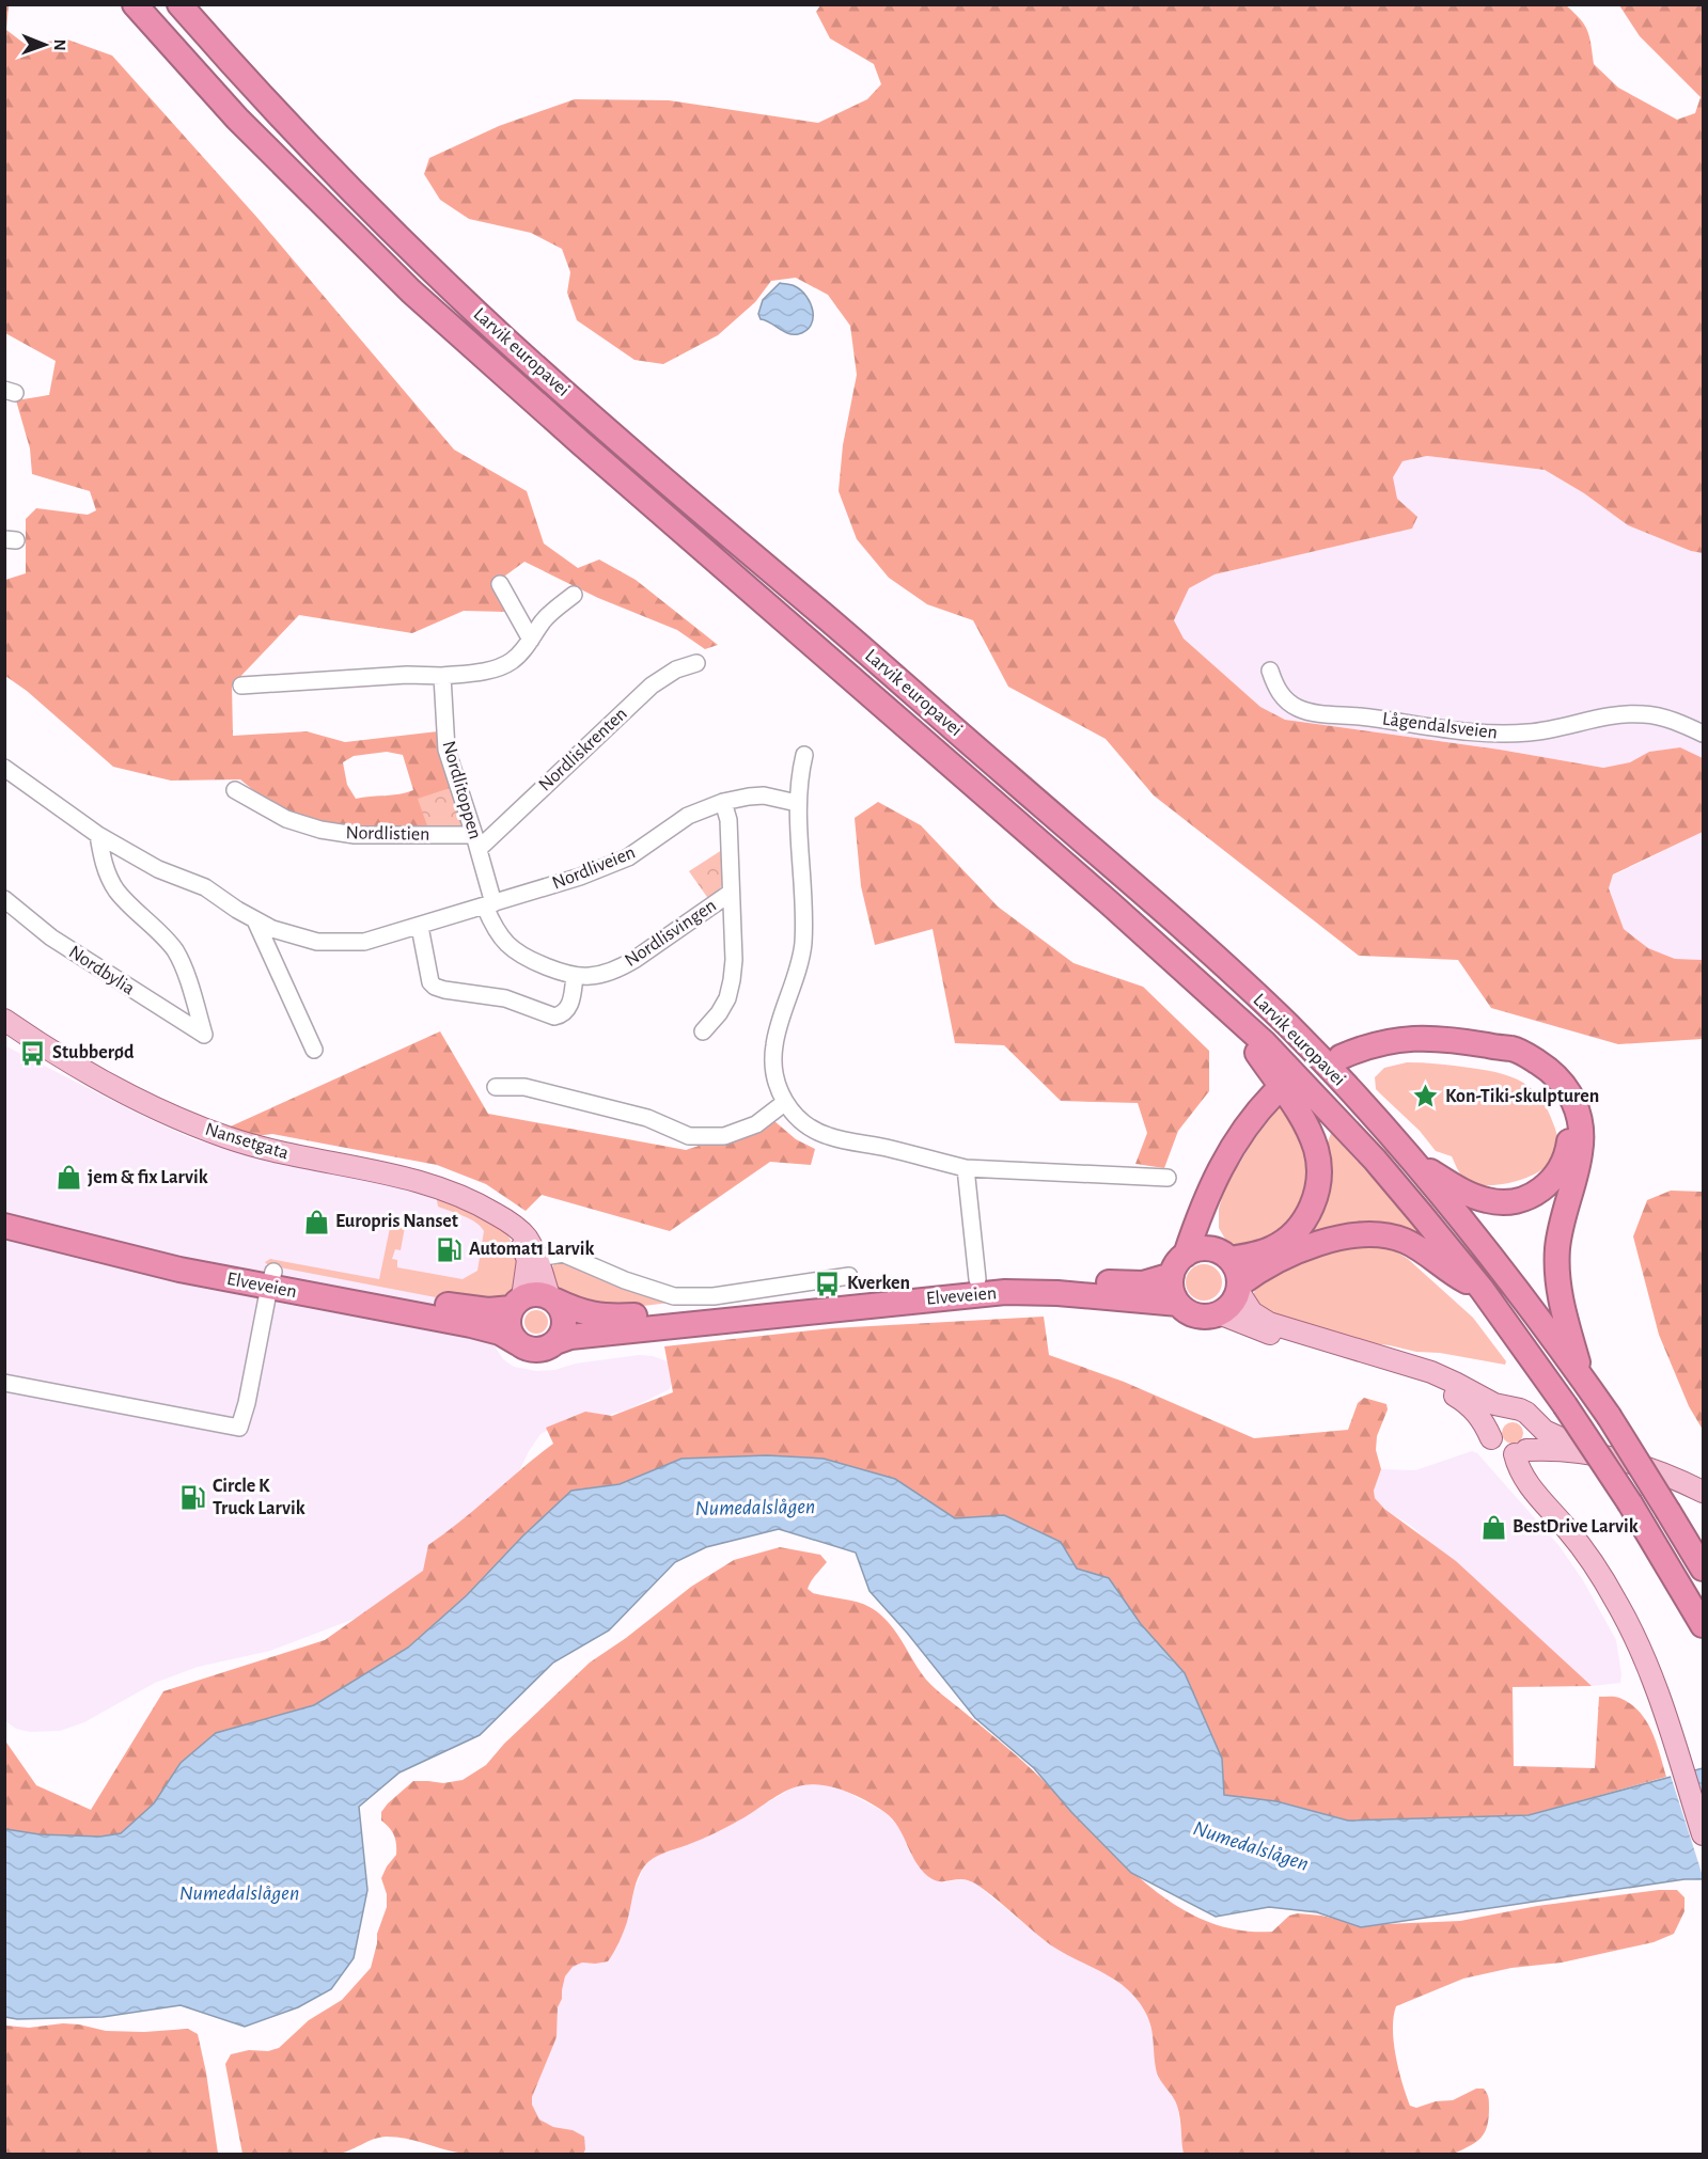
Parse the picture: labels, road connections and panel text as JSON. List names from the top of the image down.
{
  "streets": {
    "highway": ["Larvik europavei", "Elveveien"],
    "main road": ["Nansetgata"],
    "street": [
      "Lågendalsveien",
      "Nordliskrenten",
      "Nordlitoppen",
      "Nordlistien",
      "Nordliveien",
      "Nordlisvingen",
      "Nordbylia"
    ]
  },
  "crossings": [
    ["Nordliskrenten", "Nordlitoppen"],
    ["Nordliskrenten", "Nordlistien"],
    ["Nordlitoppen", "Nordlistien"],
    ["Nordlitoppen", "Nordliveien"],
    ["Nordlitoppen", "Nordlisvingen"],
    ["Nordliveien", "Nordlisvingen"],
    ["Nordliveien", "Nordbylia"],
    ["Nansetgata", "Elveveien"]
  ],
  "water": ["Numedalslågen"],
  "places": {
    "bus stop": ["Stubberød", "Kverken"],
    "place": ["Kon-Tiki-skulpturen"],
    "shop": ["jem & fix Larvik", "Europris Nanset", "BestDrive Larvik"],
    "fuel station": ["Automat1 Larvik", "Circle K Truck Larvik"]
  },
  "north": "right"
}
